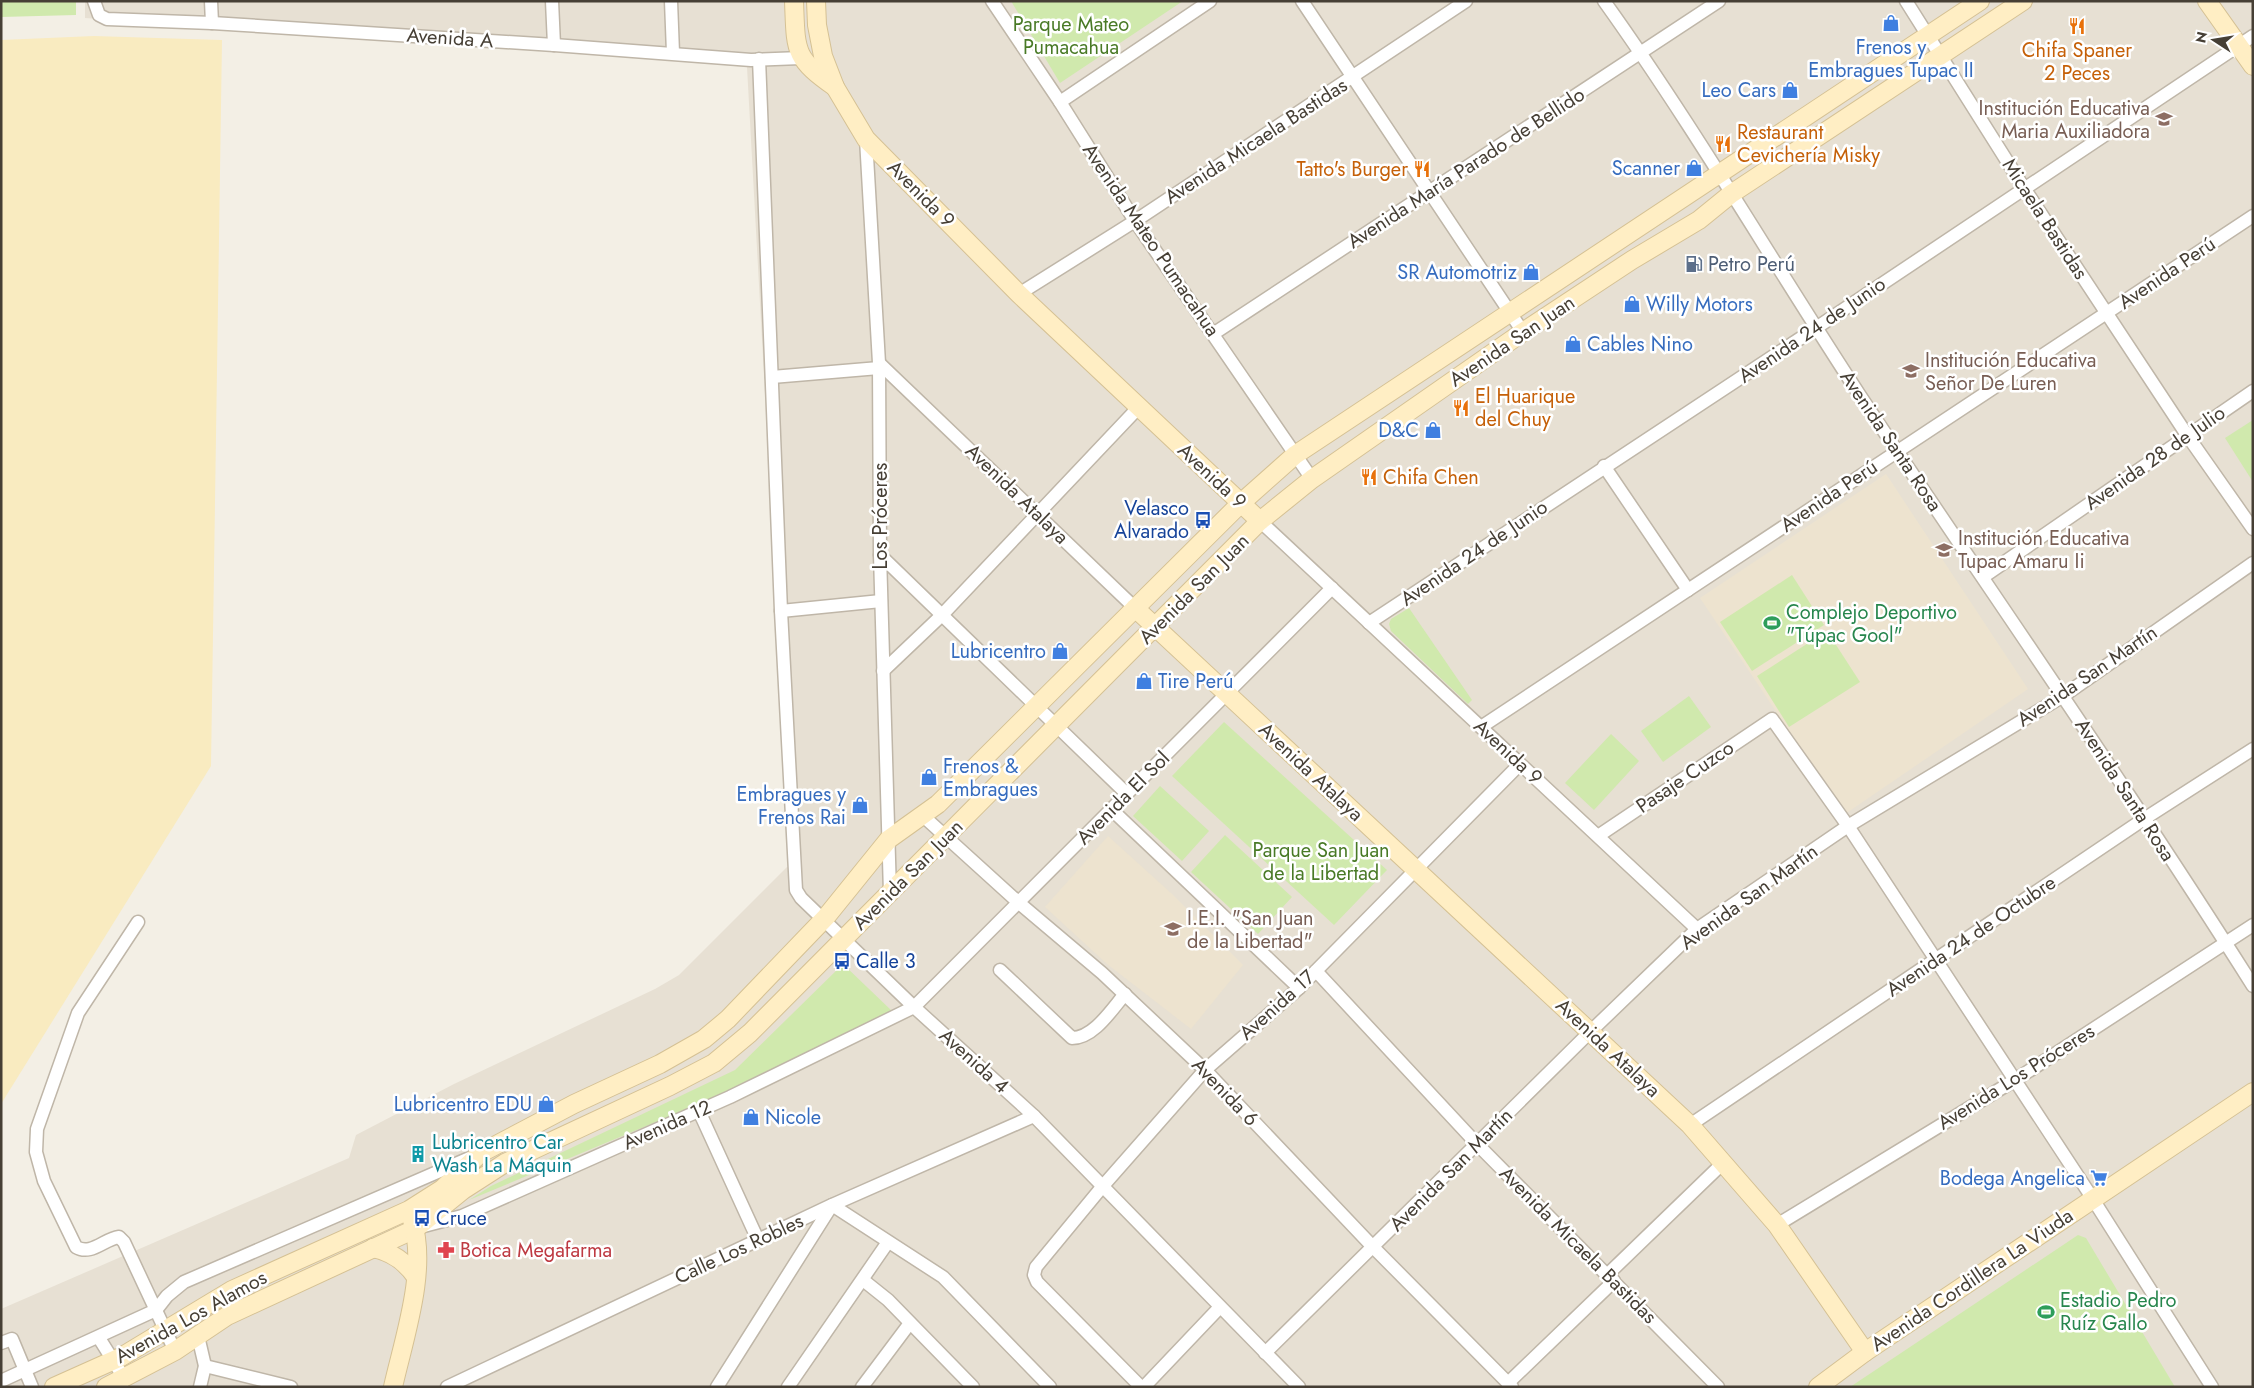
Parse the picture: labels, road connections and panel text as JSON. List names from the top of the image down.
{
  "streets": {
    "main road": [
      "Avenida 9",
      "Avenida San Juan",
      "Avenida Atalaya",
      "Avenida Cordillera La Viuda",
      "Avenida Los Alamos"
    ],
    "street": [
      "Avenida A",
      "Avenida Micaela Bastidas",
      "Avenida María Parado de Bellido",
      "Micaela Bastidas",
      "Avenida Mateo Pumacahua",
      "Avenida Perú",
      "Avenida 24 de Junio",
      "Avenida Santa Rosa",
      "Avenida 28 de Julio",
      "Los Próceres",
      "Avenida San Martín",
      "Pasaje Cuzco",
      "Avenida El Sol",
      "Avenida 24 de Octubre",
      "Avenida 17",
      "Avenida 4",
      "Avenida Los Próceres",
      "Avenida 6",
      "Avenida 12",
      "Calle Los Robles"
    ]
  },
  "crossings": [
    ["Avenida A", "Avenida 4"],
    ["Avenida Micaela Bastidas", "Avenida 9"],
    ["Avenida Micaela Bastidas", "Avenida Mateo Pumacahua"],
    ["Avenida Micaela Bastidas", "Avenida San Martín"],
    ["Avenida Micaela Bastidas", "Avenida 17"],
    ["Avenida María Parado de Bellido", "Avenida Mateo Pumacahua"],
    ["Avenida María Parado de Bellido", "Avenida Santa Rosa"],
    ["Avenida 9", "Avenida Perú"],
    ["Avenida 9", "Avenida 24 de Junio"],
    ["Avenida 9", "Avenida San Juan"],
    ["Avenida 9", "Los Próceres"],
    ["Avenida 9", "Avenida San Martín"],
    ["Avenida 9", "Pasaje Cuzco"],
    ["Avenida 9", "Avenida El Sol"],
    ["Avenida 9", "Avenida 17"],
    ["Micaela Bastidas", "Avenida Perú"],
    ["Micaela Bastidas", "Avenida 24 de Junio"],
    ["Micaela Bastidas", "Avenida San Juan"],
    ["Micaela Bastidas", "Avenida 28 de Julio"],
    ["Avenida Mateo Pumacahua", "Avenida San Juan"],
    ["Avenida Perú", "Avenida Santa Rosa"],
    ["Avenida 24 de Junio", "Avenida Santa Rosa"],
    ["Avenida San Juan", "Avenida Santa Rosa"],
    ["Avenida San Juan", "Avenida Atalaya"],
    ["Avenida San Juan", "Los Próceres"],
    ["Avenida San Juan", "Avenida 4"],
    ["Avenida San Juan", "Avenida 6"],
    ["Avenida San Juan", "Avenida 12"],
    ["Avenida San Juan", "Avenida Los Alamos"],
    ["Avenida Santa Rosa", "Avenida 28 de Julio"],
    ["Avenida Santa Rosa", "Avenida San Martín"],
    ["Avenida Santa Rosa", "Avenida 24 de Octubre"],
    ["Avenida Santa Rosa", "Avenida Los Próceres"],
    ["Avenida Atalaya", "Los Próceres"],
    ["Avenida Atalaya", "Avenida San Martín"],
    ["Avenida Atalaya", "Avenida El Sol"],
    ["Avenida Atalaya", "Avenida 24 de Octubre"],
    ["Avenida Atalaya", "Avenida 17"],
    ["Avenida Atalaya", "Avenida Los Próceres"],
    ["Avenida Atalaya", "Avenida Cordillera La Viuda"],
    ["Avenida San Martín", "Pasaje Cuzco"],
    ["Avenida San Martín", "Avenida 4"],
    ["Avenida San Martín", "Avenida 6"],
    ["Avenida El Sol", "Avenida 4"],
    ["Avenida El Sol", "Avenida 6"],
    ["Avenida El Sol", "Avenida 12"],
    ["Avenida 17", "Avenida 4"],
    ["Avenida 17", "Avenida 6"],
    ["Avenida 4", "Avenida 12"],
    ["Avenida 4", "Calle Los Robles"],
    ["Avenida 12", "Avenida Los Alamos"]
  ],
  "parks": ["Parque Mateo Pumacahua", "Parque San Juan de la Libertad"],
  "places": {
    "shop": [
      "Frenos y Embragues Tupac II",
      "Leo Cars",
      "Scanner",
      "SR Automotriz",
      "Willy Motors",
      "Cables Nino",
      "D&C",
      "Lubricentro",
      "Tire Perú",
      "Frenos & Embragues",
      "Embragues y Frenos Rai",
      "Lubricentro EDU",
      "Nicole"
    ],
    "restaurant": [
      "Chifa Spaner 2 Peces",
      "Restaurant Cevichería Misky",
      "Tatto's Burger",
      "El Huarique del Chuy",
      "Chifa Chen"
    ],
    "school or university": [
      "Institución Educativa Maria Auxiliadora",
      "Institución Educativa Señor De Luren",
      "Institución Educativa Tupac Amaru Ii",
      "I.E.I. \"San Juan de la Libertad\""
    ],
    "fuel station": ["Petro Perú"],
    "bus stop": ["Velasco Alvarado", "Calle 3", "Cruce"],
    "sports": ["Complejo Deportivo \"Túpac Gool\"", "Estadio Pedro Ruíz Gallo"],
    "building": ["Lubricentro Car Wash La Máquin"],
    "supermarket": ["Bodega Angelica"],
    "pharmacy": ["Botica Megafarma"]
  },
  "north": "left"
}
